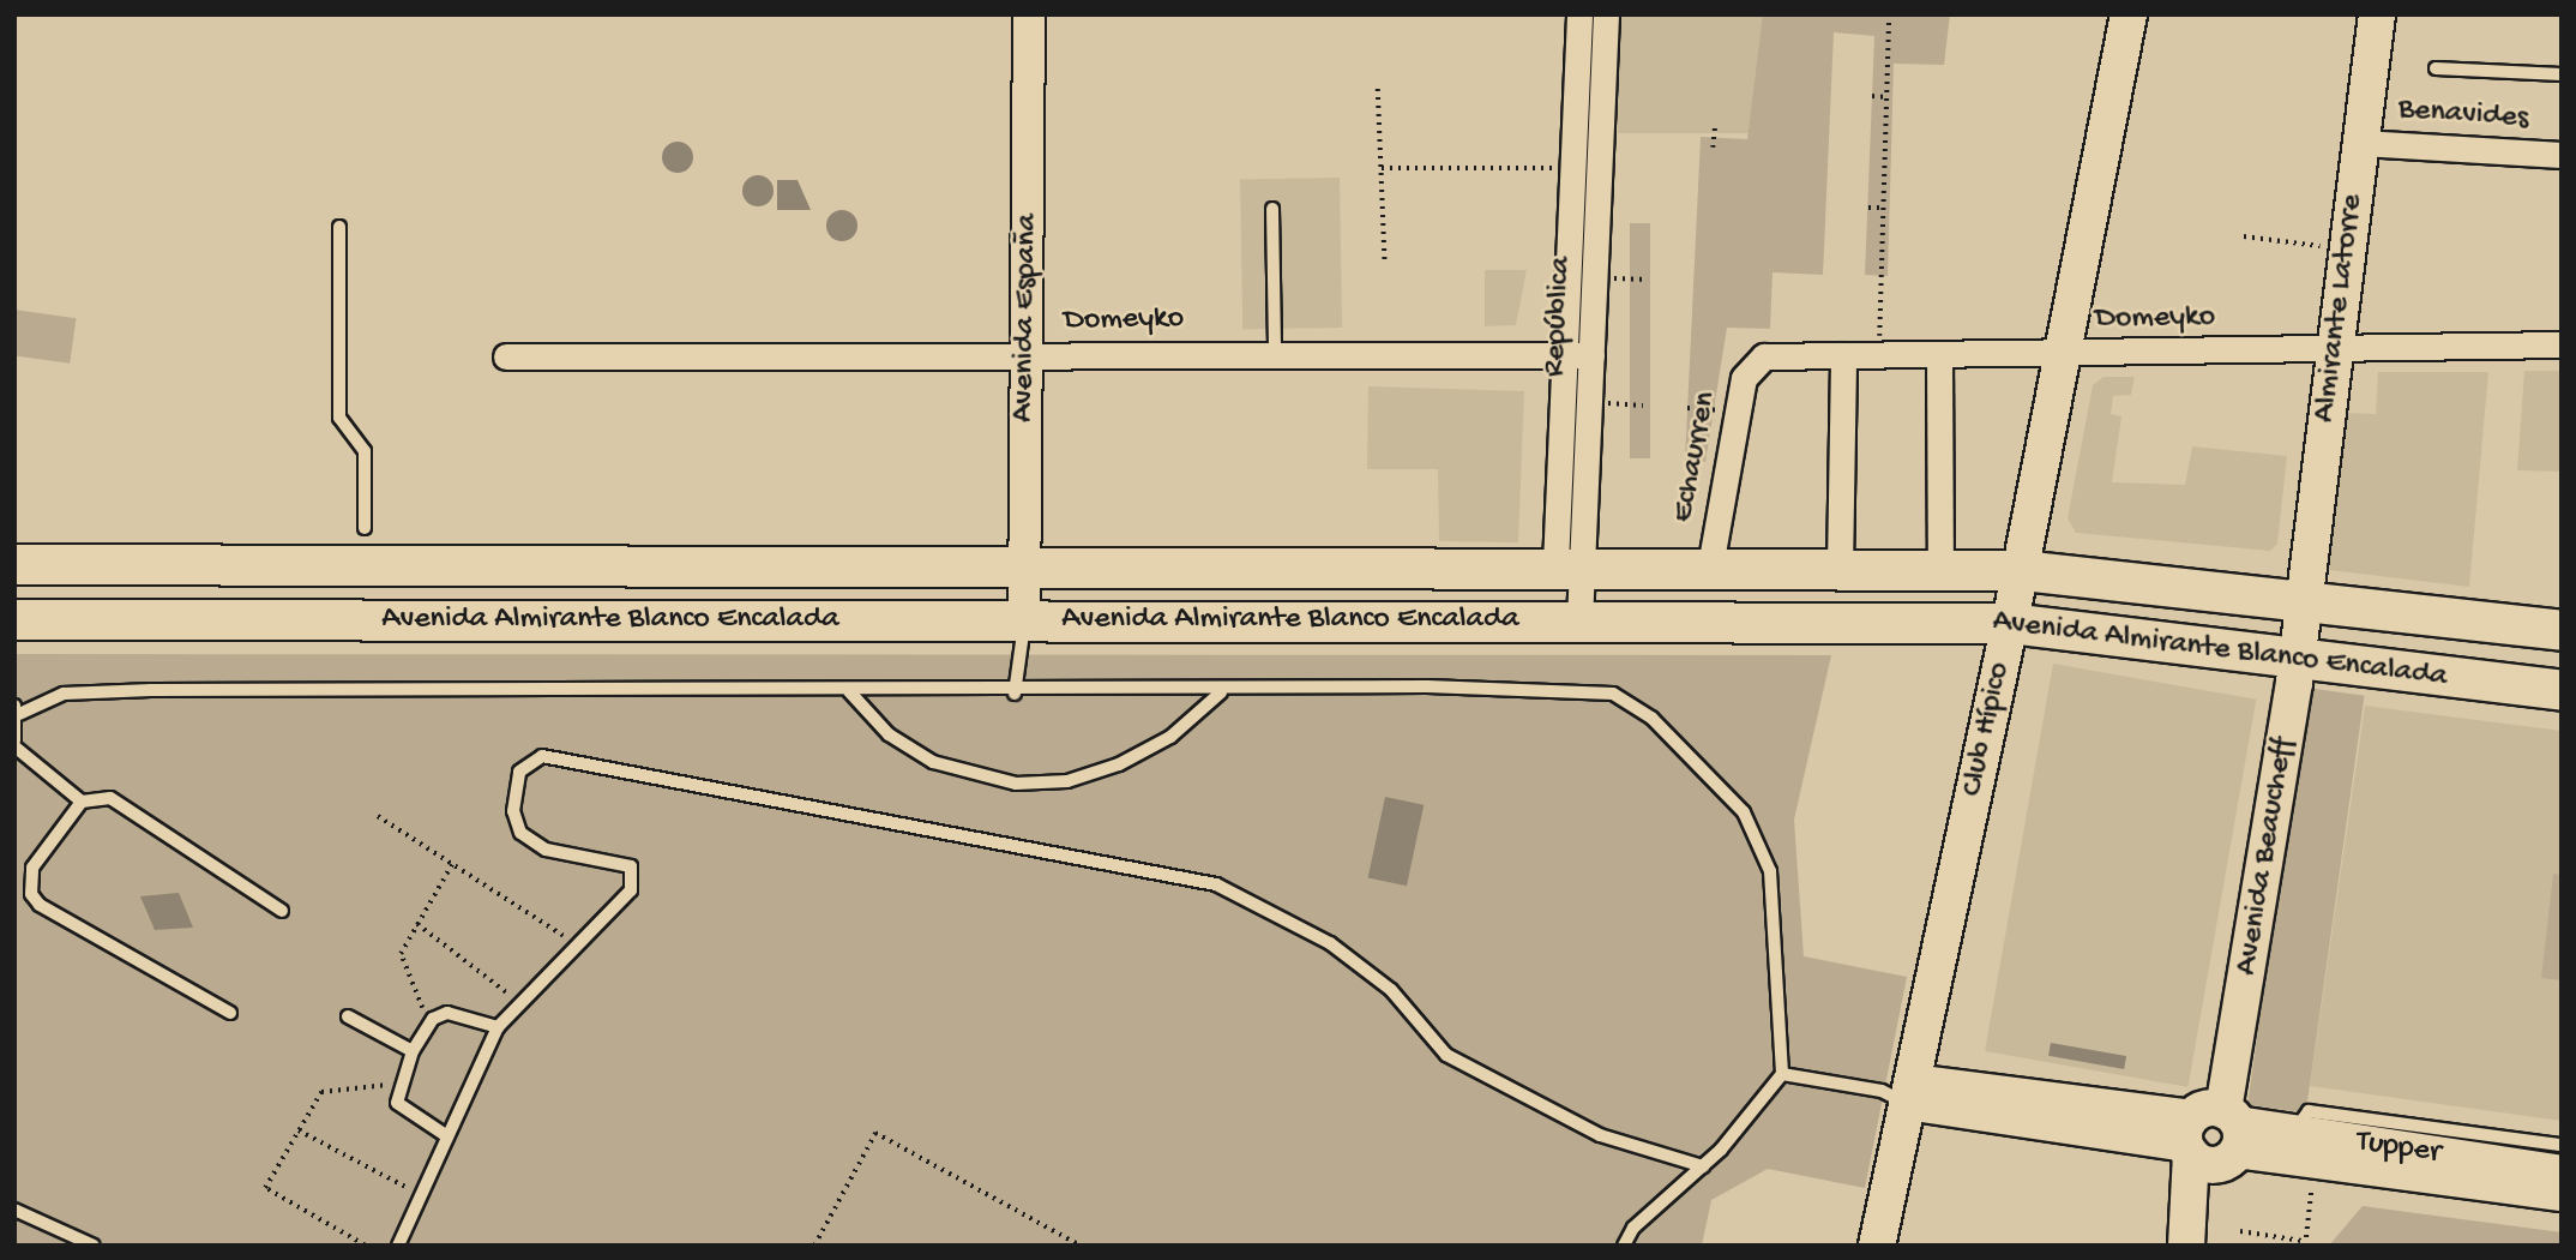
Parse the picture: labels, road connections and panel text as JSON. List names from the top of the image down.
{
  "streets": {
    "main road": [
      "Almirante Latorre",
      "Avenida Almirante Blanco Encalada",
      "Club Hípico",
      "Avenida Beaucheff"
    ],
    "street": [
      "Benavides",
      "República",
      "Avenida España",
      "Domeyko",
      "Echaurren",
      "Tupper"
    ]
  },
  "crossings": [
    ["Benavides", "Almirante Latorre"],
    ["Almirante Latorre", "Domeyko"],
    ["Almirante Latorre", "Avenida Almirante Blanco Encalada"],
    ["Almirante Latorre", "Avenida Beaucheff"],
    ["República", "Domeyko"],
    ["República", "Avenida Almirante Blanco Encalada"],
    ["Avenida España", "Domeyko"],
    ["Avenida España", "Avenida Almirante Blanco Encalada"],
    ["Domeyko", "Echaurren"],
    ["Domeyko", "Club Hípico"],
    ["Echaurren", "Avenida Almirante Blanco Encalada"],
    ["Avenida Almirante Blanco Encalada", "Club Hípico"],
    ["Avenida Almirante Blanco Encalada", "Avenida Beaucheff"],
    ["Club Hípico", "Tupper"],
    ["Avenida Beaucheff", "Tupper"]
  ]
}
